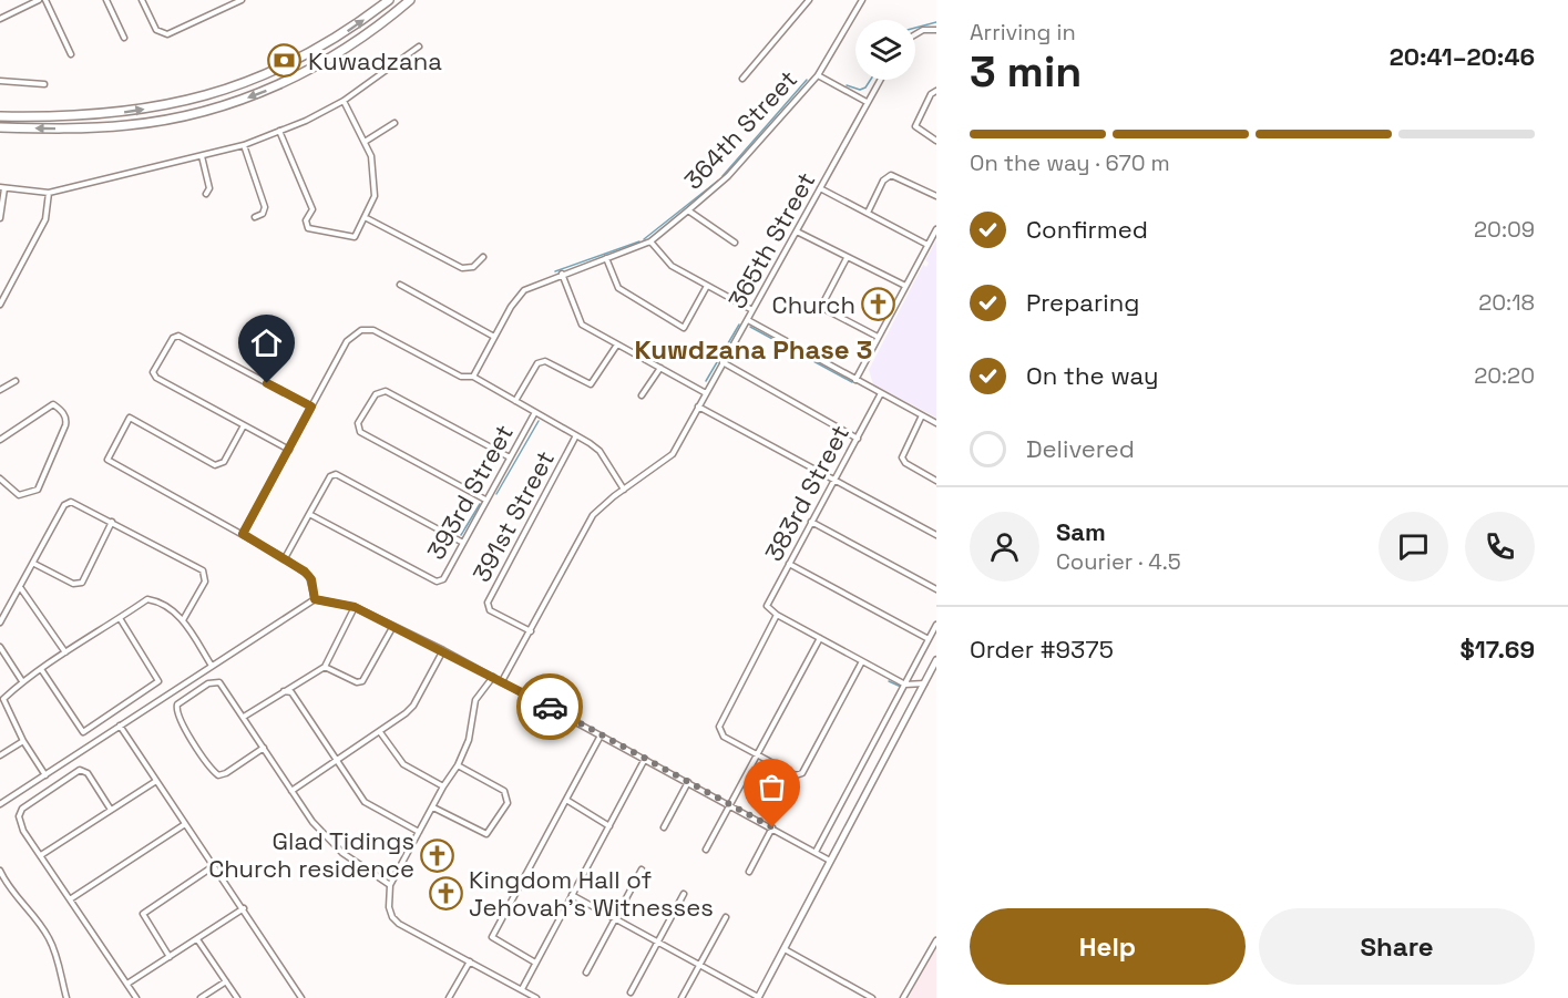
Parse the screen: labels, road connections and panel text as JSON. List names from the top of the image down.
{
  "streets": {
    "street": [
      "364th Street",
      "365th Street",
      "393rd Street",
      "383rd Street",
      "391st Street"
    ]
  },
  "crossings": [
    ["365th Street", "391st Street"]
  ],
  "districts": ["Kuwdzana Phase 3"],
  "places": {
    "bank": ["Kuwadzana"],
    "church": ["Church", "Glad Tidings Church residence", "Kingdom Hall of Jehovah's Witnesses"]
  },
  "page": {
    "heading": ["3 min", "Arriving in", "20:41–20:46"],
    "panel": [
      "Sam",
      "Courier · 4.5",
      "Order #9375",
      "$17.69"
    ],
    "bar": "On the way · 670 m",
    "list": [
      ["Confirmed", "20:09"],
      ["Preparing", "20:18"],
      ["On the way", "20:20"],
      "Delivered"
    ],
    "buttons": ["Help", "Share"]
  }
}
